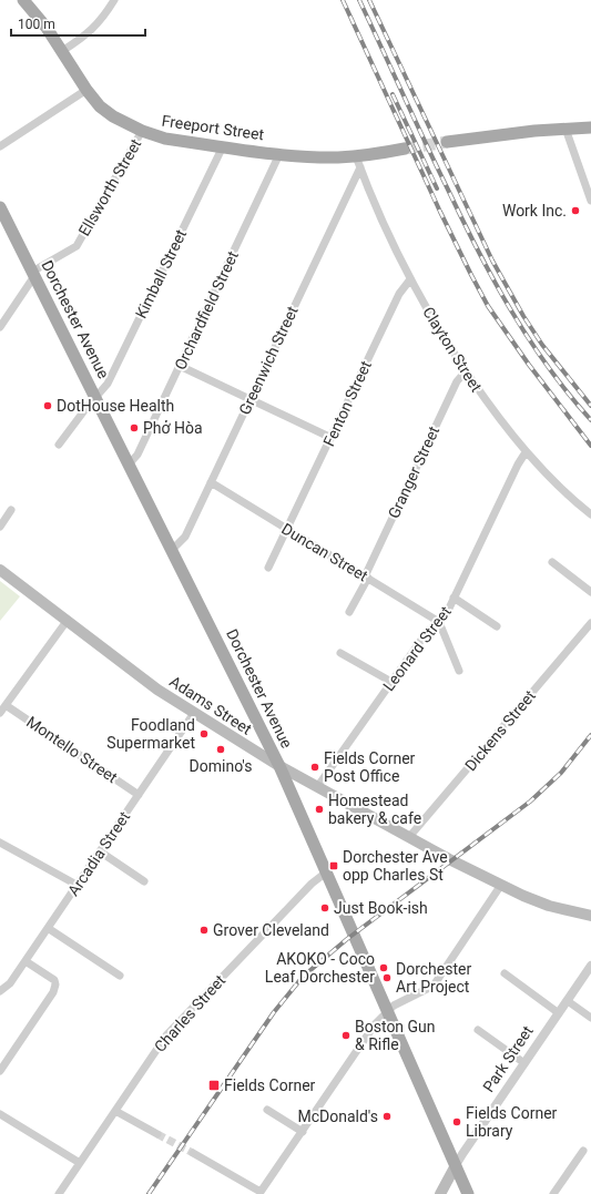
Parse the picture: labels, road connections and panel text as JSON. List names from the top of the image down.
{
  "streets": {
    "main road": [
      "Freeport Street",
      "Dorchester Avenue",
      "Adams Street",
      "Park Street"
    ],
    "street": [
      "Ellsworth Street",
      "Kimball Street",
      "Orchardfield Street",
      "Clayton Street",
      "Greenwich Street",
      "Fenton Street",
      "Granger Street",
      "Duncan Street",
      "Leonard Street",
      "Dickens Street",
      "Montello Street",
      "Arcadia Street",
      "Charles Street"
    ]
  },
  "crossings": [
    ["Freeport Street", "Ellsworth Street"],
    ["Freeport Street", "Kimball Street"],
    ["Freeport Street", "Orchardfield Street"],
    ["Freeport Street", "Clayton Street"],
    ["Freeport Street", "Greenwich Street"],
    ["Ellsworth Street", "Dorchester Avenue"],
    ["Kimball Street", "Dorchester Avenue"],
    ["Orchardfield Street", "Dorchester Avenue"],
    ["Dorchester Avenue", "Greenwich Street"],
    ["Dorchester Avenue", "Adams Street"],
    ["Dorchester Avenue", "Charles Street"],
    ["Dorchester Avenue", "Park Street"],
    ["Clayton Street", "Greenwich Street"],
    ["Clayton Street", "Fenton Street"],
    ["Clayton Street", "Granger Street"],
    ["Clayton Street", "Leonard Street"],
    ["Greenwich Street", "Duncan Street"],
    ["Fenton Street", "Duncan Street"],
    ["Granger Street", "Duncan Street"],
    ["Duncan Street", "Leonard Street"],
    ["Leonard Street", "Adams Street"],
    ["Adams Street", "Dickens Street"],
    ["Adams Street", "Arcadia Street"],
    ["Montello Street", "Arcadia Street"]
  ],
  "places": {
    "other": [
      "Work Inc.",
      "DotHouse Health",
      "Phở Hòa",
      "Foodland Supermarket",
      "Domino's",
      "Fields Corner Post Office",
      "Homestead bakery & cafe",
      "Just Book-ish",
      "Grover Cleveland",
      "AKOKO - Coco Leaf Dorchester",
      "Dorchester Art Project",
      "Boston Gun & Rifle",
      "McDonald's",
      "Fields Corner Library"
    ],
    "transit": ["Dorchester Ave opp Charles St", "Fields Corner"]
  },
  "scale_bar": "100 m"
}
